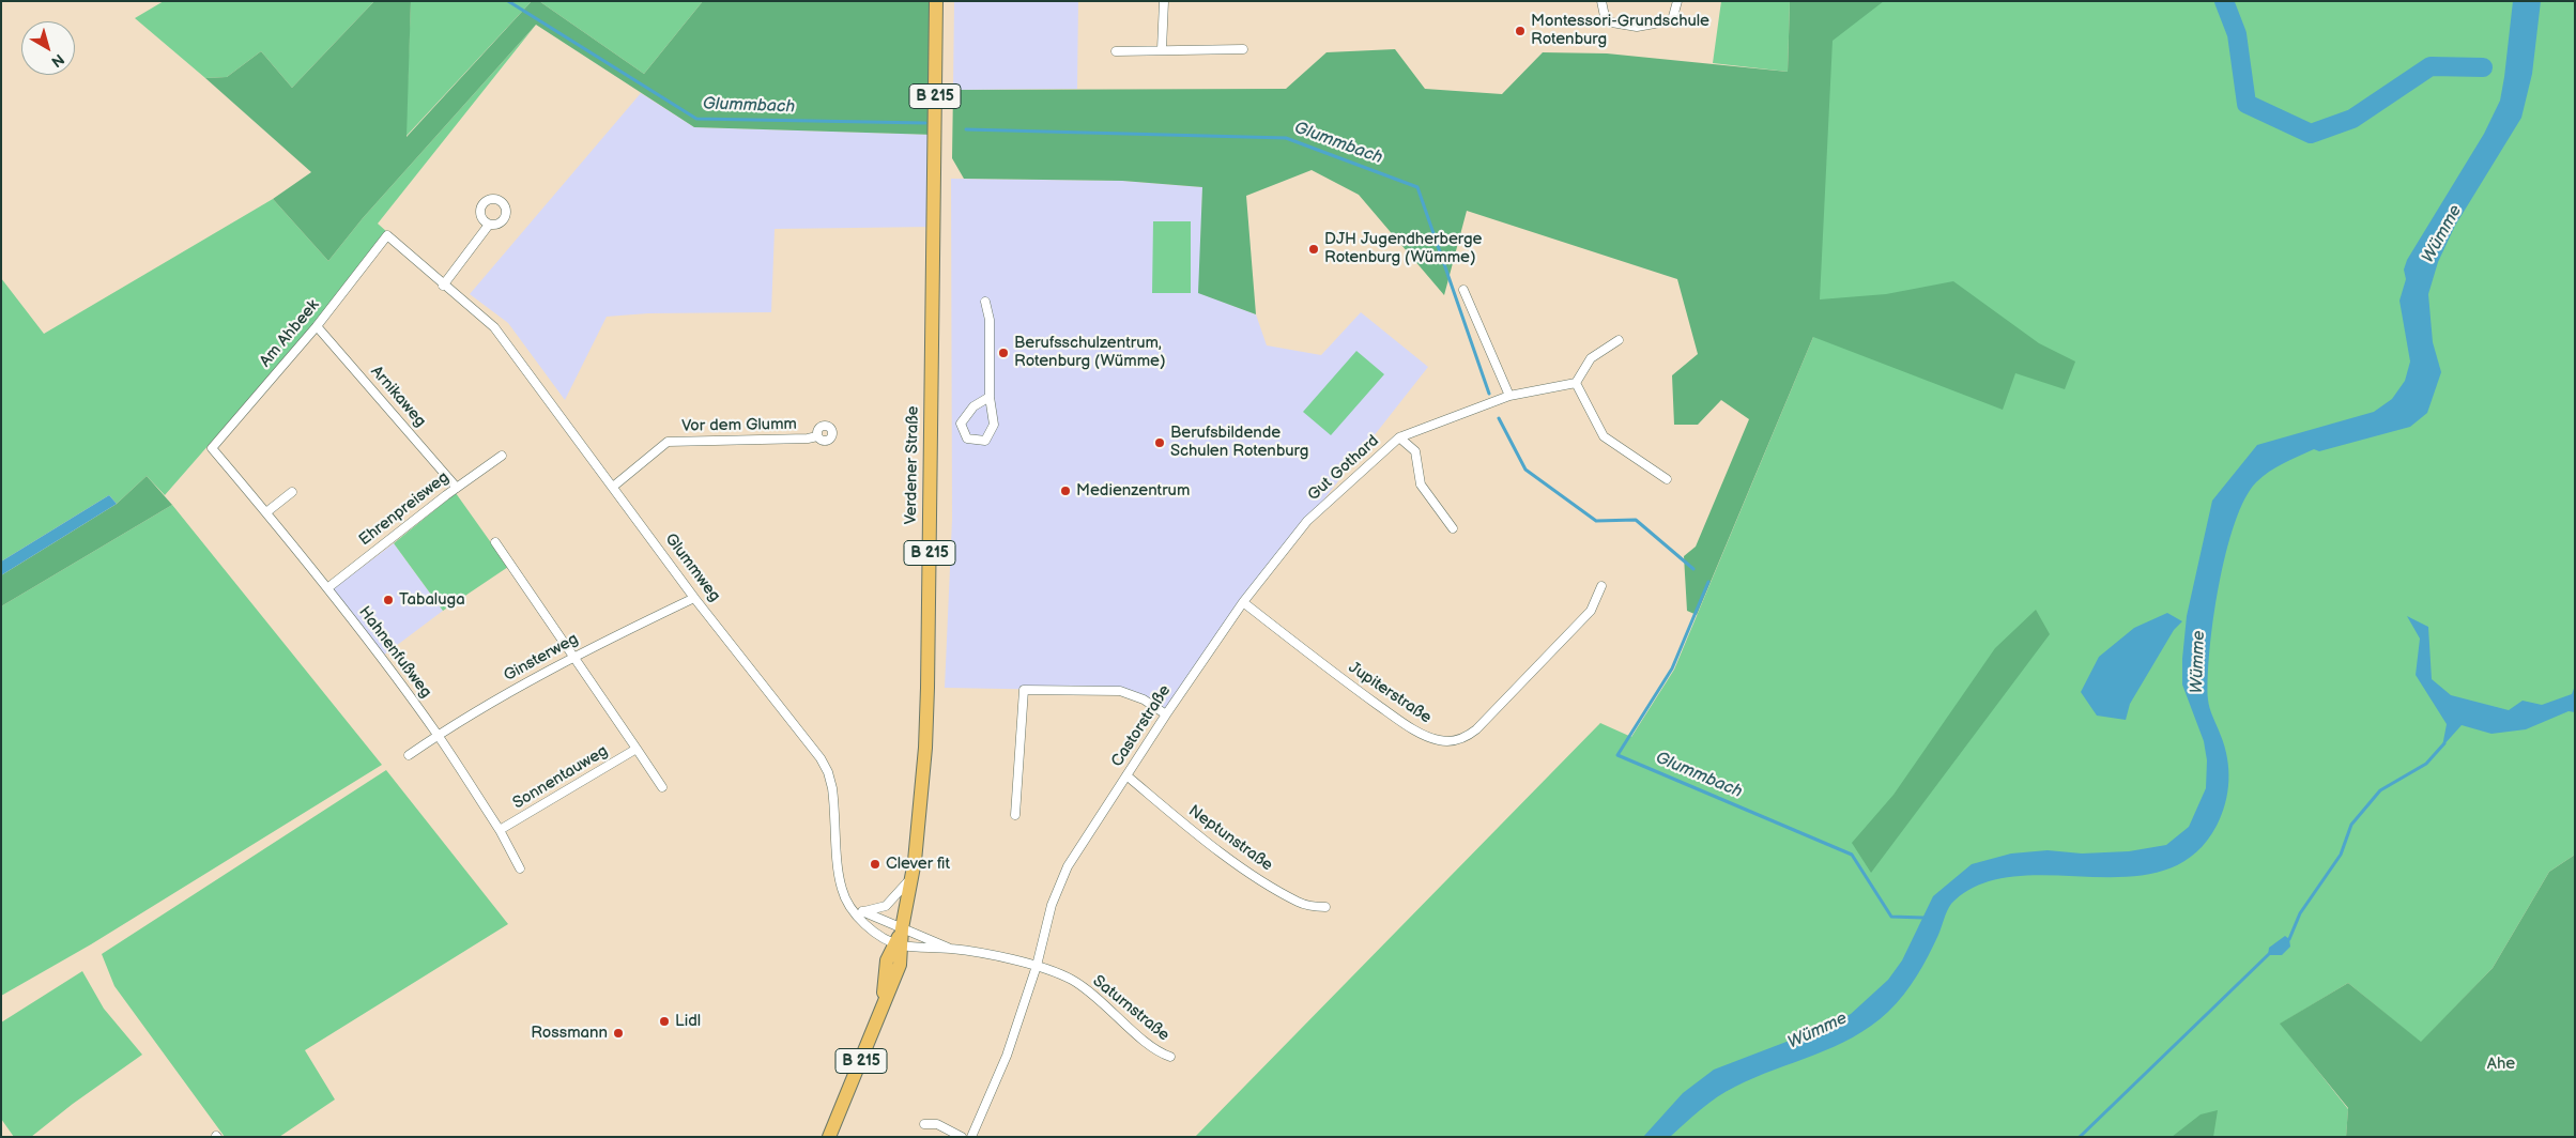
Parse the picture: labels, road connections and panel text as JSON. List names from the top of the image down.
{
  "streets": {
    "main road": ["B 215", "Verdener Straße"],
    "street": [
      "Am Ahbeek",
      "Arnikaweg",
      "Vor dem Glumm",
      "Gut Gothard",
      "Ehrenpreisweg",
      "Glummweg",
      "Hahnenfußweg",
      "Ginsterweg",
      "Jupiterstraße",
      "Castorstraße",
      "Sonnentauweg",
      "Neptunstraße",
      "Saturnstraße"
    ]
  },
  "crossings": [
    ["Am Ahbeek", "Arnikaweg"],
    ["Am Ahbeek", "Glummweg"],
    ["Am Ahbeek", "Hahnenfußweg"],
    ["Arnikaweg", "Ehrenpreisweg"],
    ["Vor dem Glumm", "Glummweg"],
    ["Verdener Straße", "Glummweg"],
    ["Verdener Straße", "Saturnstraße"],
    ["Gut Gothard", "Castorstraße"],
    ["Ehrenpreisweg", "Hahnenfußweg"],
    ["Glummweg", "Ginsterweg"],
    ["Glummweg", "Saturnstraße"],
    ["Hahnenfußweg", "Ginsterweg"],
    ["Jupiterstraße", "Castorstraße"],
    ["Castorstraße", "Neptunstraße"],
    ["Castorstraße", "Saturnstraße"]
  ],
  "water": ["Glummbach", "Wümme"],
  "parks": ["Ahe"],
  "places": [
    "Montessori-Grundschule Rotenburg",
    "DJH Jugendherberge Rotenburg (Wümme)",
    "Berufsschulzentrum, Rotenburg (Wümme)",
    "Berufsbildende Schulen Rotenburg",
    "Medienzentrum",
    "Tabaluga",
    "Clever fit",
    "Lidl",
    "Rossmann"
  ],
  "north": "bottom right"
}
